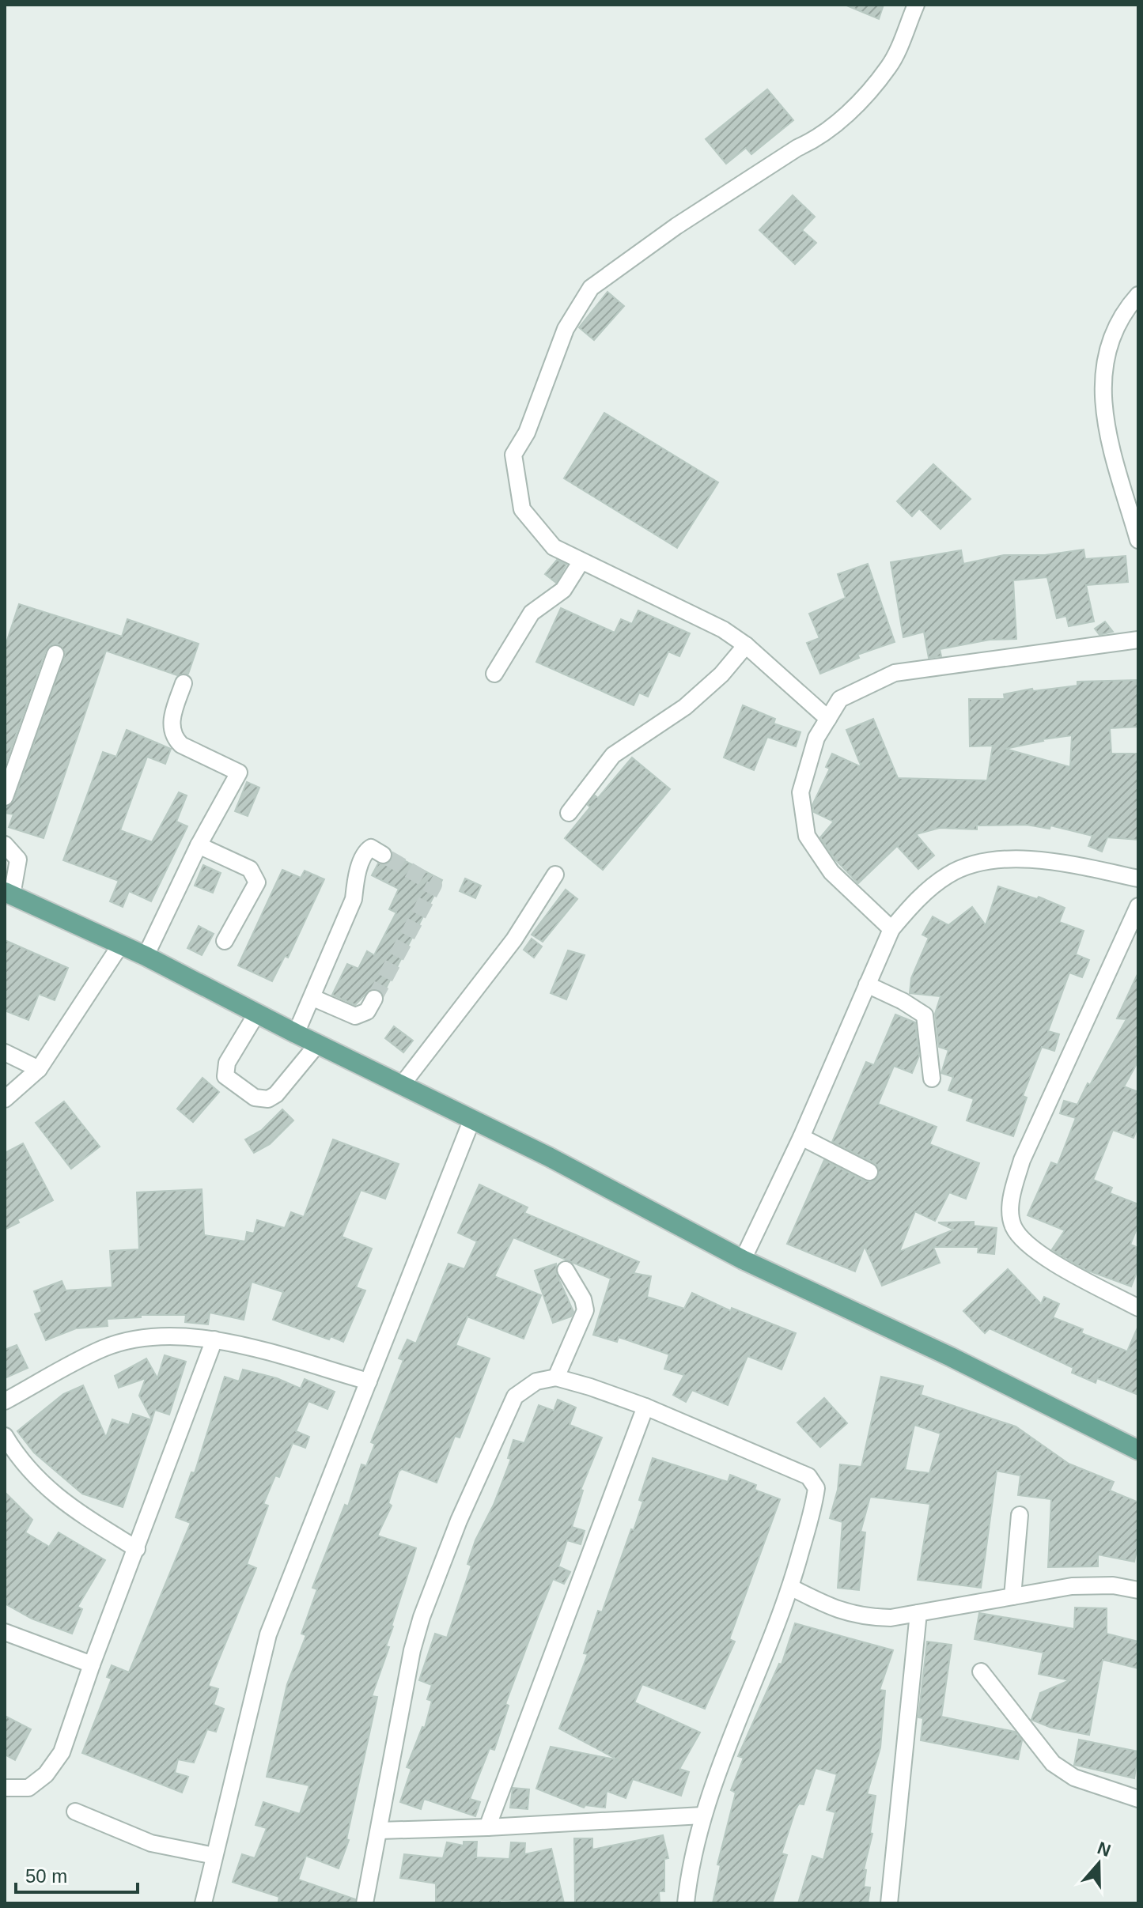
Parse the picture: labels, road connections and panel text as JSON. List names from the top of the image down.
{
  "scale_bar": "50 m",
  "north": "top"
}
